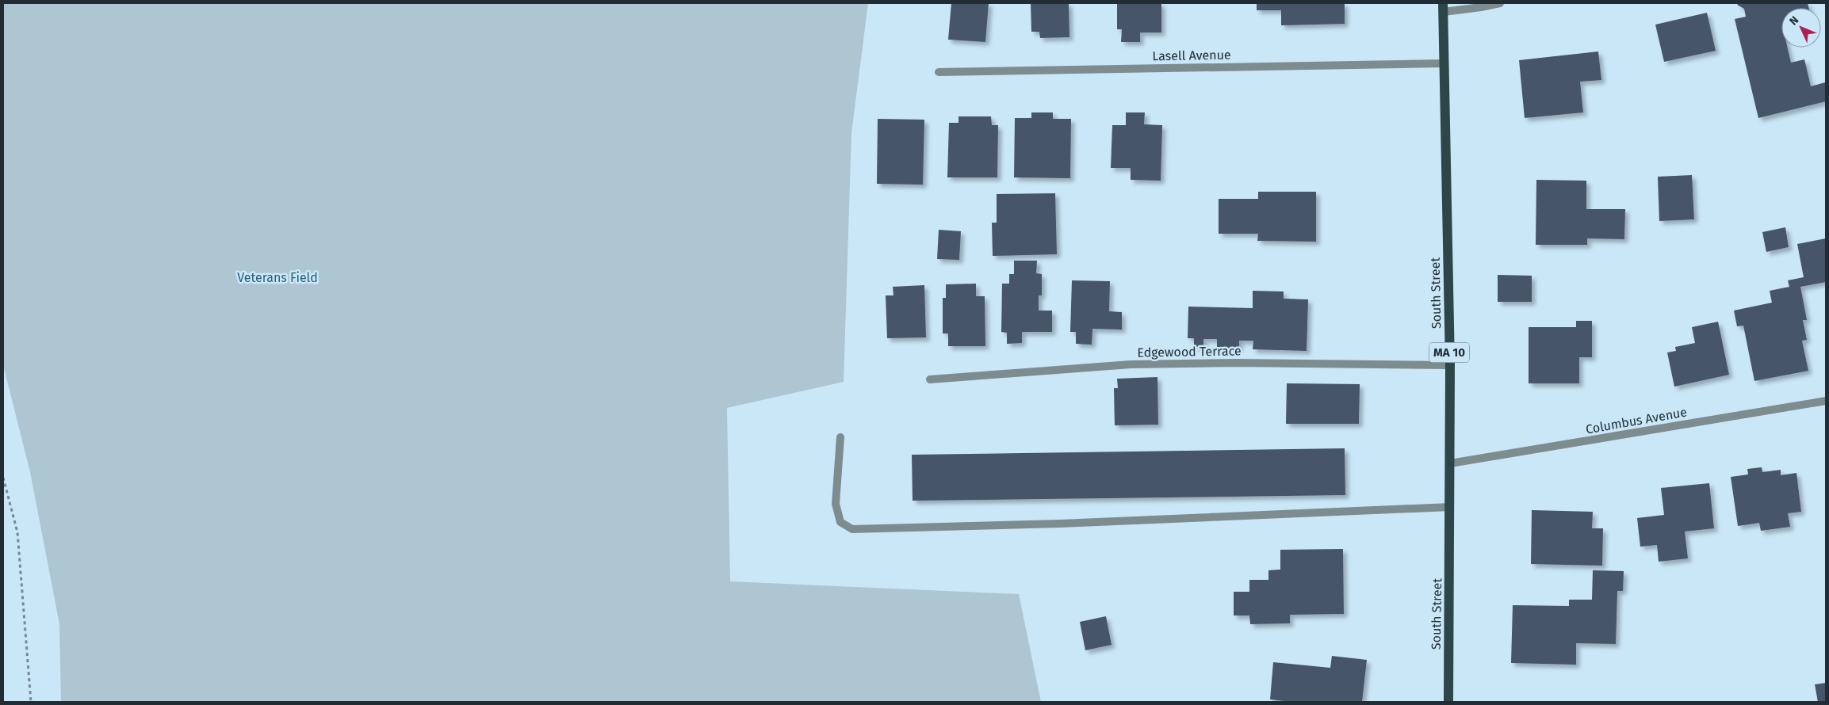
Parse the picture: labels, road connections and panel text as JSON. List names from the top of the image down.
{
  "streets": {
    "main road": ["South Street", "MA 10"],
    "street": ["Lasell Avenue", "Edgewood Terrace", "Columbus Avenue"]
  },
  "crossings": [
    ["Lasell Avenue", "South Street"],
    ["South Street", "Edgewood Terrace"],
    ["South Street", "Columbus Avenue"]
  ],
  "parks": ["Veterans Field"],
  "north": "top left"
}
